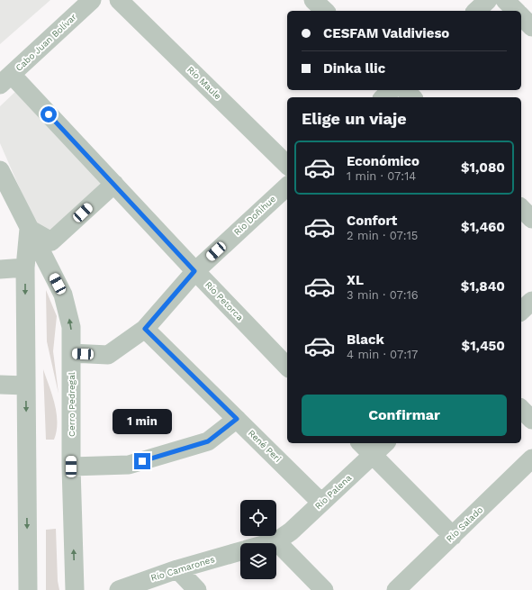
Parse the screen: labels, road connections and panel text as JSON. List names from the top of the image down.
{
  "streets": {
    "street": [
      "Cabo Juan Bolívar",
      "Río Maule",
      "Río Doñihue",
      "Río Petorca",
      "Cerro Pedregal",
      "René Peri",
      "Río Palena",
      "Río Salado",
      "Río Camarones"
    ]
  },
  "crossings": [
    ["Cabo Juan Bolívar", "Río Petorca"],
    ["Río Doñihue", "Río Petorca"],
    ["Río Doñihue", "Cerro Pedregal"],
    ["Río Doñihue", "René Peri"],
    ["René Peri", "Río Palena"],
    ["Río Palena", "Río Camarones"]
  ],
  "page": {
    "banner": ["CESFAM Valdivieso", "Dinka llic"],
    "heading": "Elige un viaje",
    "list": [
      {
        "name": "Económico",
        "note": "1 min · 07:14",
        "value": "$1,080"
      },
      {
        "name": "Confort",
        "note": "2 min · 07:15",
        "value": "$1,460"
      },
      {
        "name": "XL",
        "note": "3 min · 07:16",
        "value": "$1,840"
      },
      {
        "name": "Black",
        "note": "4 min · 07:17",
        "value": "$1,450"
      }
    ],
    "buttons": "Confirmar",
    "bubble": "1 min"
  }
}
